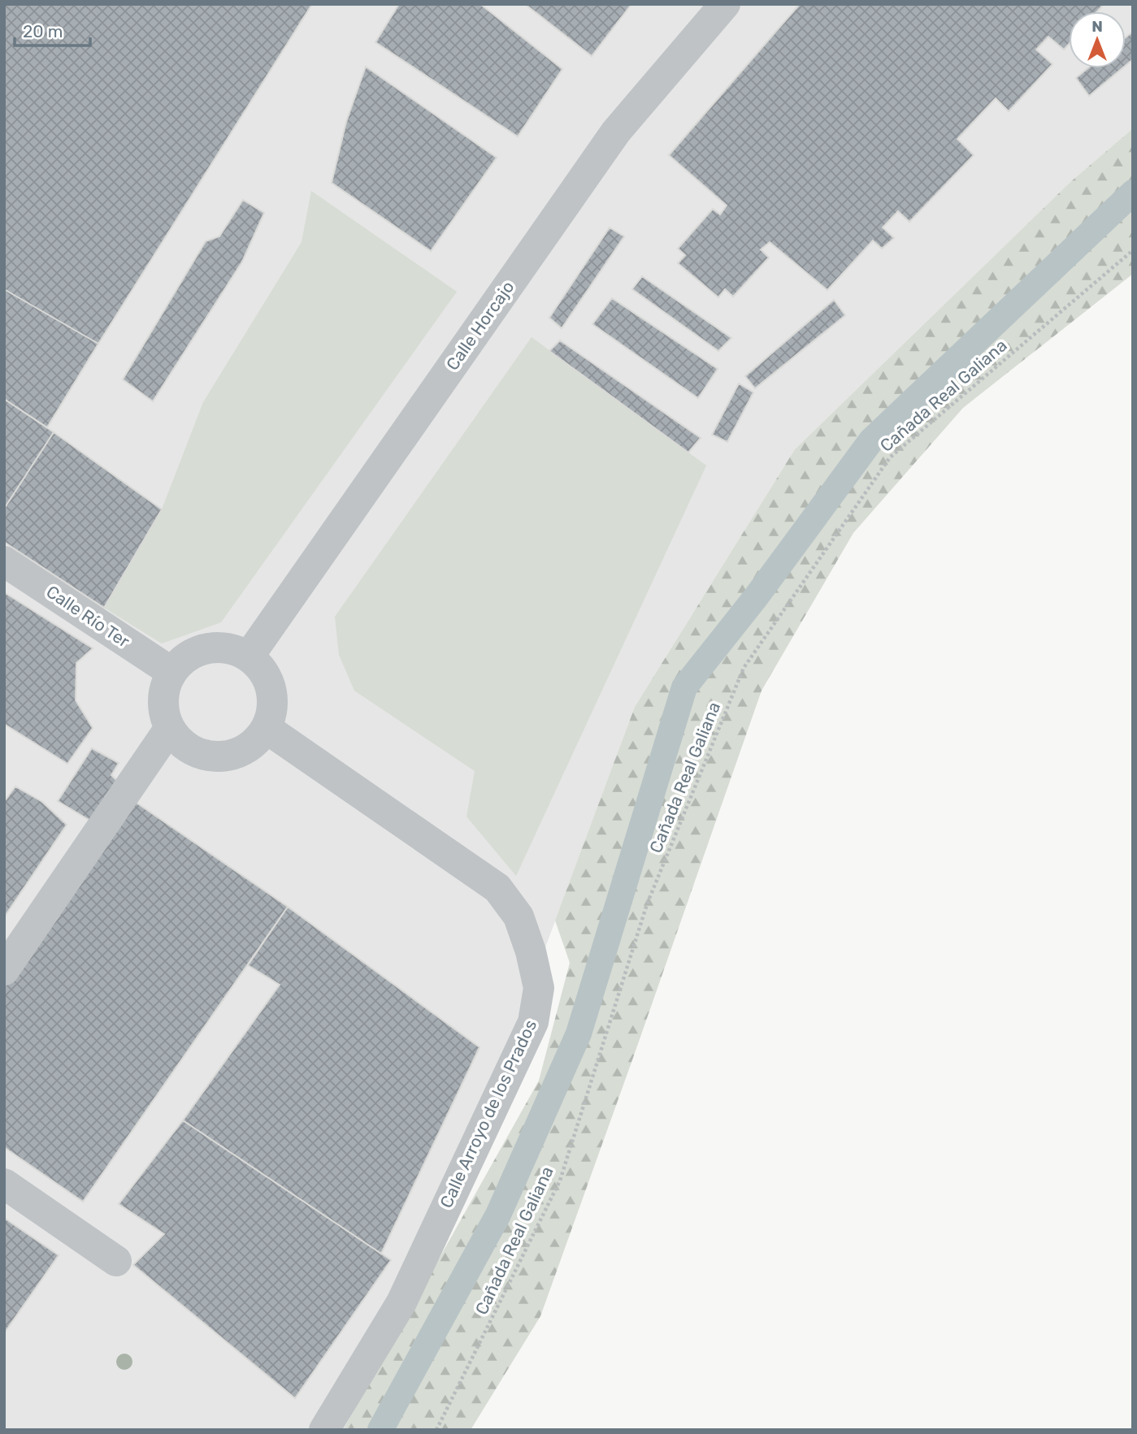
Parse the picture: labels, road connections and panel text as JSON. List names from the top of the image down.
{
  "streets": {
    "street": ["Calle Horcajo", "Calle Río Ter", "Calle Arroyo de los Prados"],
    "path": ["Cañada Real Galiana"]
  },
  "crossings": [
    ["Calle Horcajo", "Calle Río Ter"],
    ["Calle Horcajo", "Calle Arroyo de los Prados"],
    ["Calle Río Ter", "Calle Arroyo de los Prados"]
  ],
  "scale_bar": "20 m",
  "north": "top"
}
